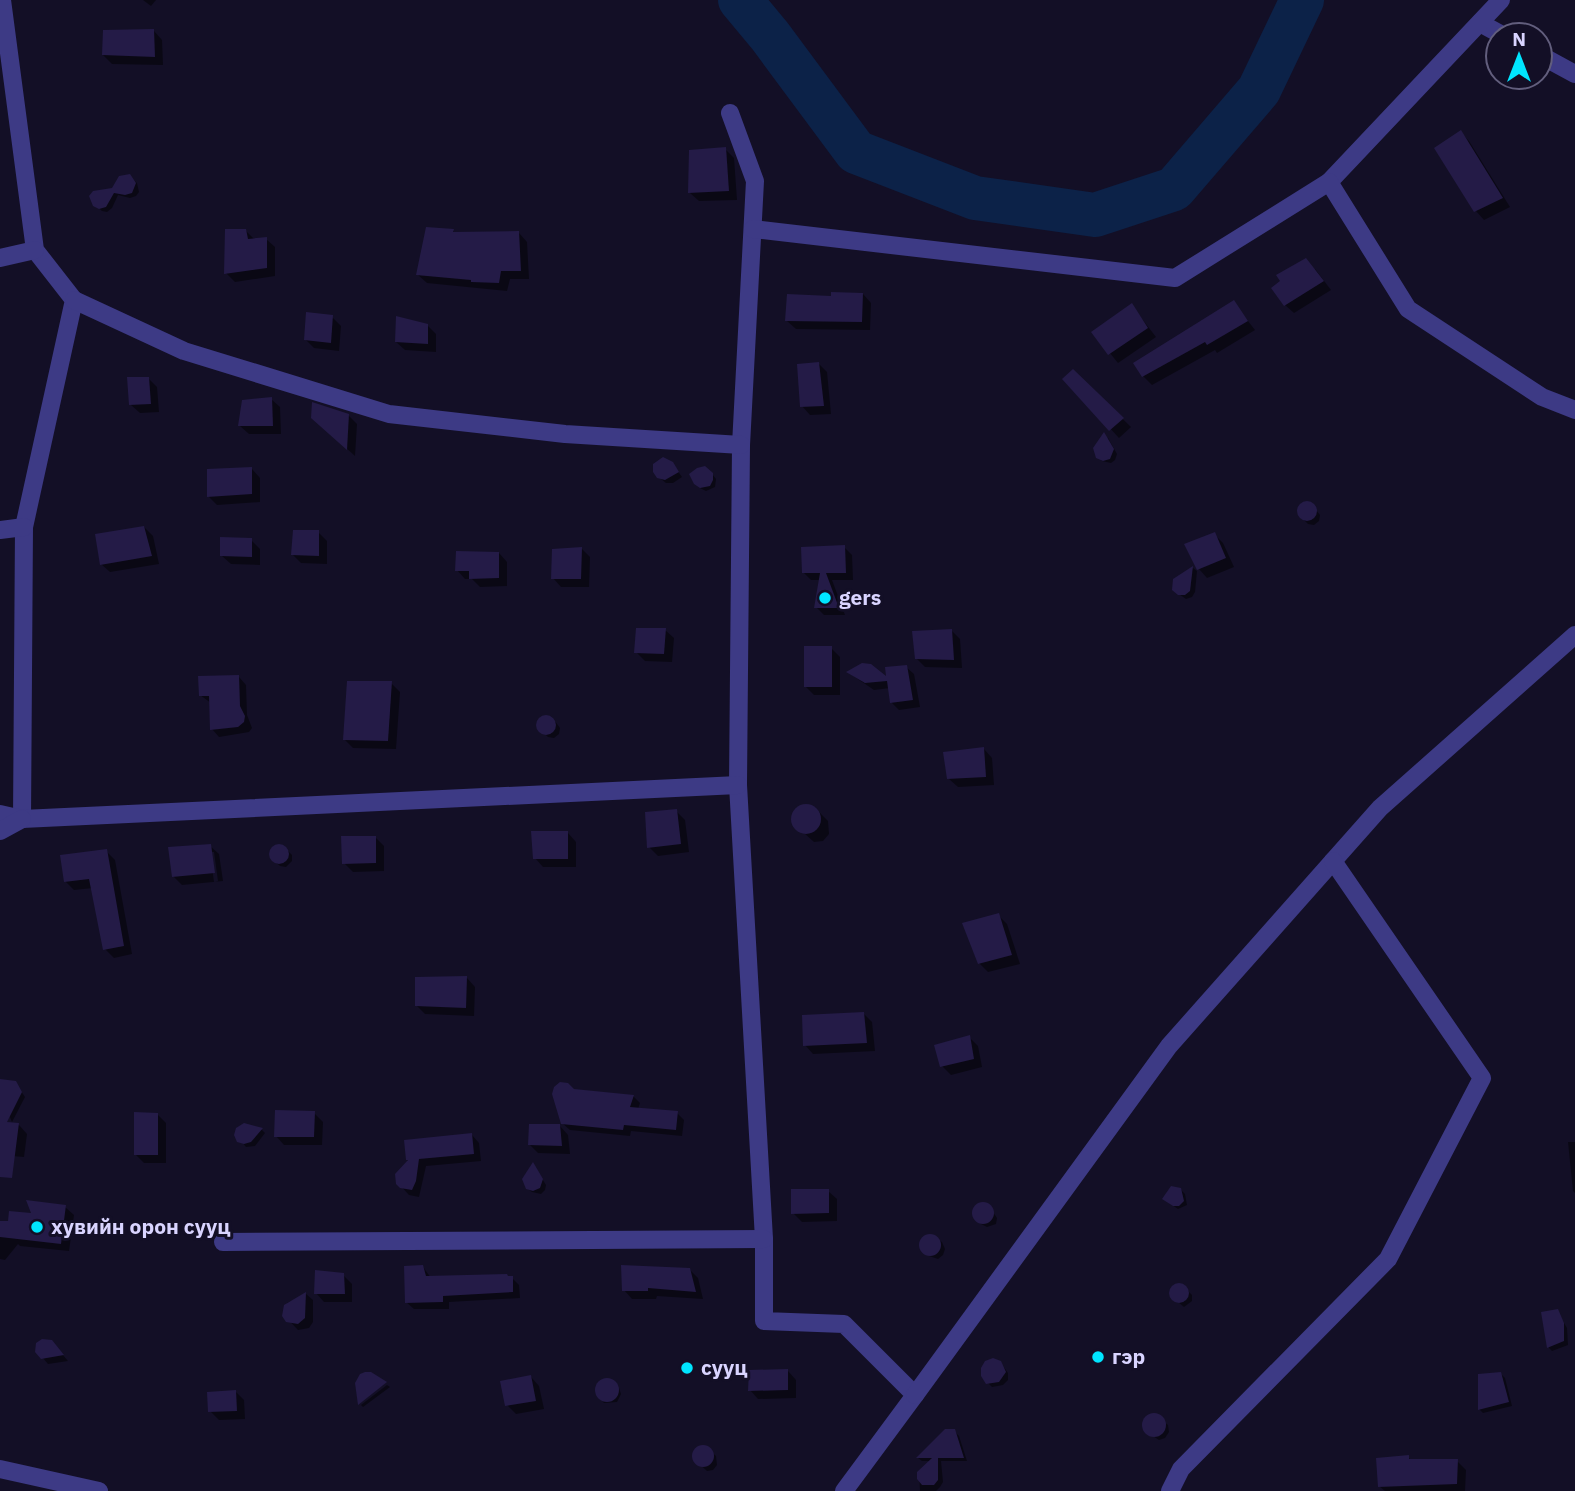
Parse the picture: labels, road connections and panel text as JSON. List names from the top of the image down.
{
  "places": [
    "gers",
    "хувийн орон сууц",
    "гэр",
    "сууц"
  ],
  "north": "top"
}
